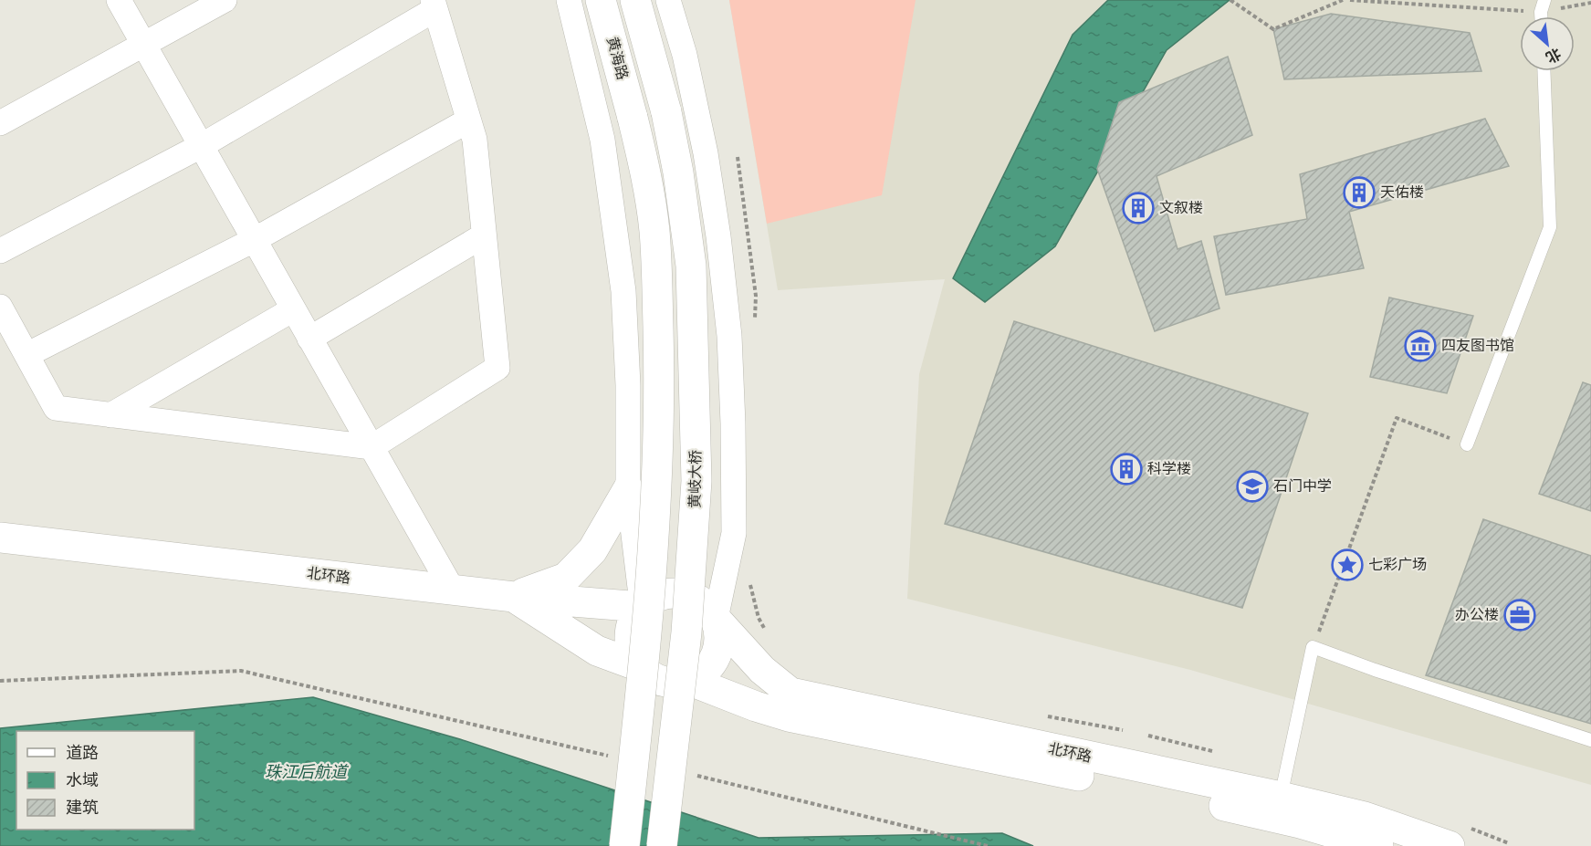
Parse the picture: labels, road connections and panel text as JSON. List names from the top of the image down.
{
  "streets": {
    "street": ["黄海路", "黄岐大桥", "北环路"]
  },
  "water": ["珠江后航道"],
  "places": {
    "building": ["天佑楼", "文叙楼", "科学楼"],
    "museum": ["四友图书馆"],
    "school or university": ["石门中学"],
    "place": ["七彩广场"],
    "office": ["办公楼"]
  },
  "legend": ["道路", "水域", "建筑"],
  "north": "bottom right"
}
